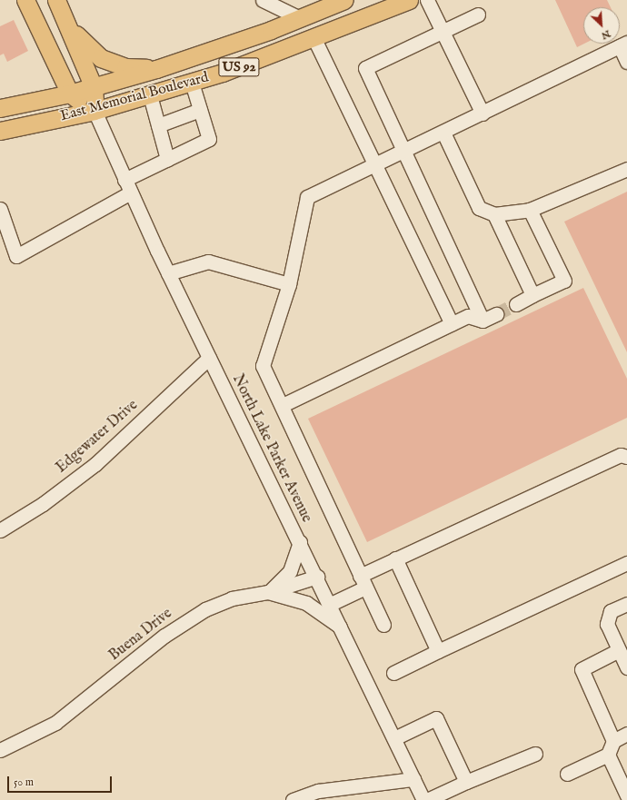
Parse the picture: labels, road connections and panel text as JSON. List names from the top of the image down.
{
  "streets": {
    "main road": ["US 92", "East Memorial Boulevard"],
    "street": ["Edgewater Drive", "North Lake Parker Avenue", "Buena Drive"]
  },
  "crossings": [
    ["East Memorial Boulevard", "North Lake Parker Avenue"],
    ["Edgewater Drive", "North Lake Parker Avenue"],
    ["North Lake Parker Avenue", "Buena Drive"]
  ],
  "scale_bar": "50 m",
  "north": "bottom right"
}
